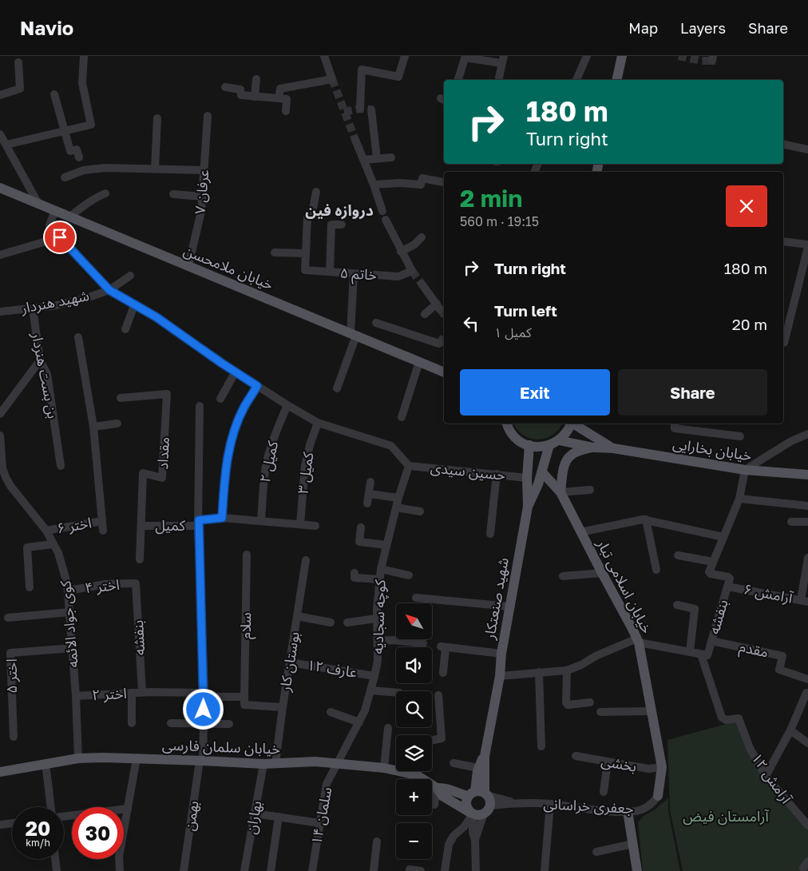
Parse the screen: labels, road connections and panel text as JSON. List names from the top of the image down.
{
  "streets": {
    "main road": [
      "خیابان ملامحسن",
      "خیابان بخارایی",
      "خیابان اسلامی تبار",
      "شهید صنعتکار",
      "خیابان سلمان فارسی"
    ],
    "street": [
      "عرفان ۷",
      "خاتم ۵",
      "شهید هنردار",
      "بن بست هنردار",
      "مقداد",
      "کمیل ۲",
      "حسین سیدی",
      "کمیل ۳",
      "اختر ۶",
      "کمیل",
      "اختر ۴",
      "آرامش ۶",
      "کوچه سجادیه",
      "بنفشه",
      "کوی جواد الائمه",
      "سلام",
      "مقدم",
      "بوستان کار",
      "عارف ۱۲",
      "اختر ۵",
      "اختر ۲",
      "بخشی",
      "آرامش ۱۲",
      "جعفری خراسانی",
      "بهمن",
      "سلمان ۱۴",
      "بهاران"
    ]
  },
  "crossings": [
    ["عرفان ۷", "خیابان ملامحسن"],
    ["شهید هنردار", "بن بست هنردار"],
    ["مقداد", "کمیل"],
    ["کمیل ۲", "کمیل"],
    ["حسین سیدی", "شهید صنعتکار"],
    ["حسین سیدی", "کوچه سجادیه"],
    ["کمیل ۳", "کمیل"],
    ["اختر ۶", "کوی جواد الائمه"],
    ["کمیل", "بهمن"],
    ["اختر ۴", "بنفشه"],
    ["اختر ۴", "کوی جواد الائمه"],
    ["خیابان اسلامی تبار", "بخشی"],
    ["خیابان اسلامی تبار", "جعفری خراسانی"],
    ["آرامش ۶", "بنفشه"],
    ["شهید صنعتکار", "جعفری خراسانی"],
    ["کوچه سجادیه", "عارف ۱۲"],
    ["کوچه سجادیه", "خیابان سلمان فارسی"],
    ["کوچه سجادیه", "سلمان ۱۴"],
    ["بنفشه", "مقدم"],
    ["بنفشه", "اختر ۲"],
    ["بنفشه", "آرامش ۱۲"],
    ["کوی جواد الائمه", "اختر ۵"],
    ["کوی جواد الائمه", "اختر ۲"],
    ["کوی جواد الائمه", "خیابان سلمان فارسی"],
    ["سلام", "اختر ۲"],
    ["بوستان کار", "عارف ۱۲"],
    ["بوستان کار", "خیابان سلمان فارسی"],
    ["اختر ۲", "بهمن"],
    ["خیابان سلمان فارسی", "بهمن"],
    ["خیابان سلمان فارسی", "سلمان ۱۴"],
    ["خیابان سلمان فارسی", "بهاران"]
  ],
  "districts": ["دروازه فین"],
  "parks": ["آرامستان فیض"],
  "north": "top left",
  "page": {
    "header": "Navio",
    "nav": ["Map", "Layers", "Share"],
    "turn": ["180 m", "Turn right"],
    "heading": ["2 min", "560 m · 19:15"],
    "list": [
      {
        "name": "Turn right",
        "value": "180 m"
      },
      {
        "name": "Turn left",
        "note": "کمیل ۱",
        "value": "20 m"
      }
    ],
    "buttons": ["Exit", "Share"],
    "map_buttons": ["+", "−"],
    "speed": "20 km/h",
    "limit": "30"
  }
}
